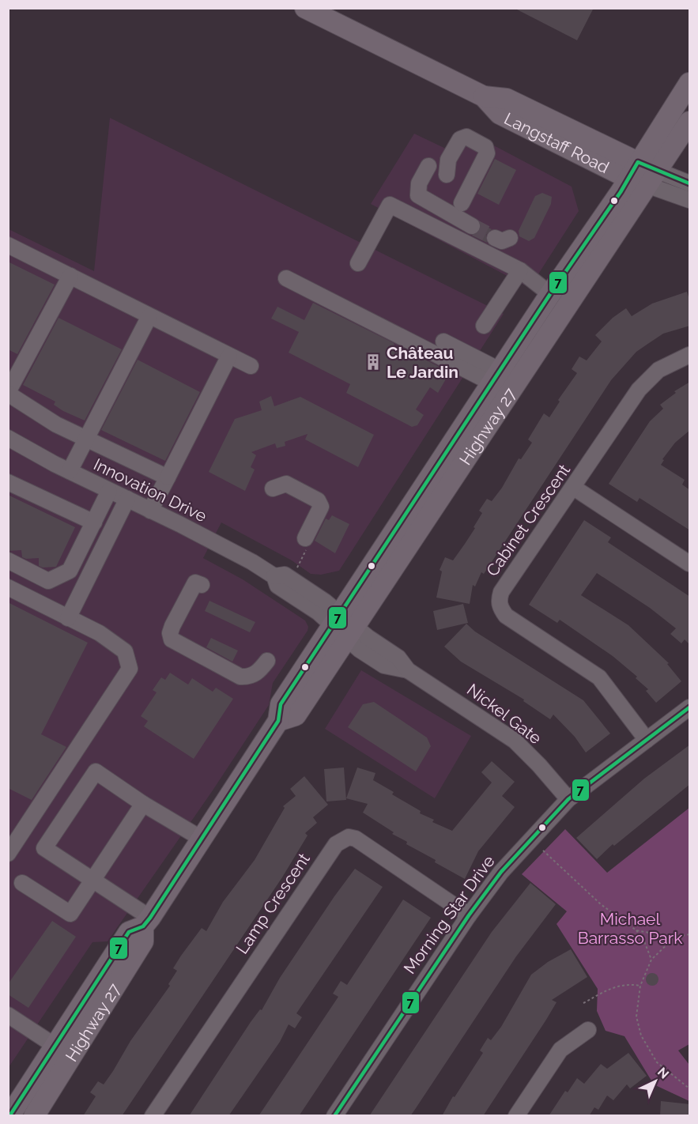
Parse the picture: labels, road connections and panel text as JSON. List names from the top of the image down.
{
  "streets": {
    "main road": ["Langstaff Road", "Highway 27"],
    "street": [
      "Innovation Drive",
      "Cabinet Crescent",
      "Nickel Gate",
      "Lamp Crescent",
      "Morning Star Drive"
    ]
  },
  "crossings": [
    ["Langstaff Road", "Highway 27"],
    ["Highway 27", "Innovation Drive"],
    ["Highway 27", "Nickel Gate"],
    ["Innovation Drive", "Nickel Gate"],
    ["Cabinet Crescent", "Morning Star Drive"],
    ["Nickel Gate", "Morning Star Drive"],
    ["Lamp Crescent", "Morning Star Drive"]
  ],
  "parks": ["Michael Barrasso Park"],
  "places": {
    "building": ["Château Le Jardin"]
  },
  "lines": ["transit line 7"],
  "north": "top right"
}
